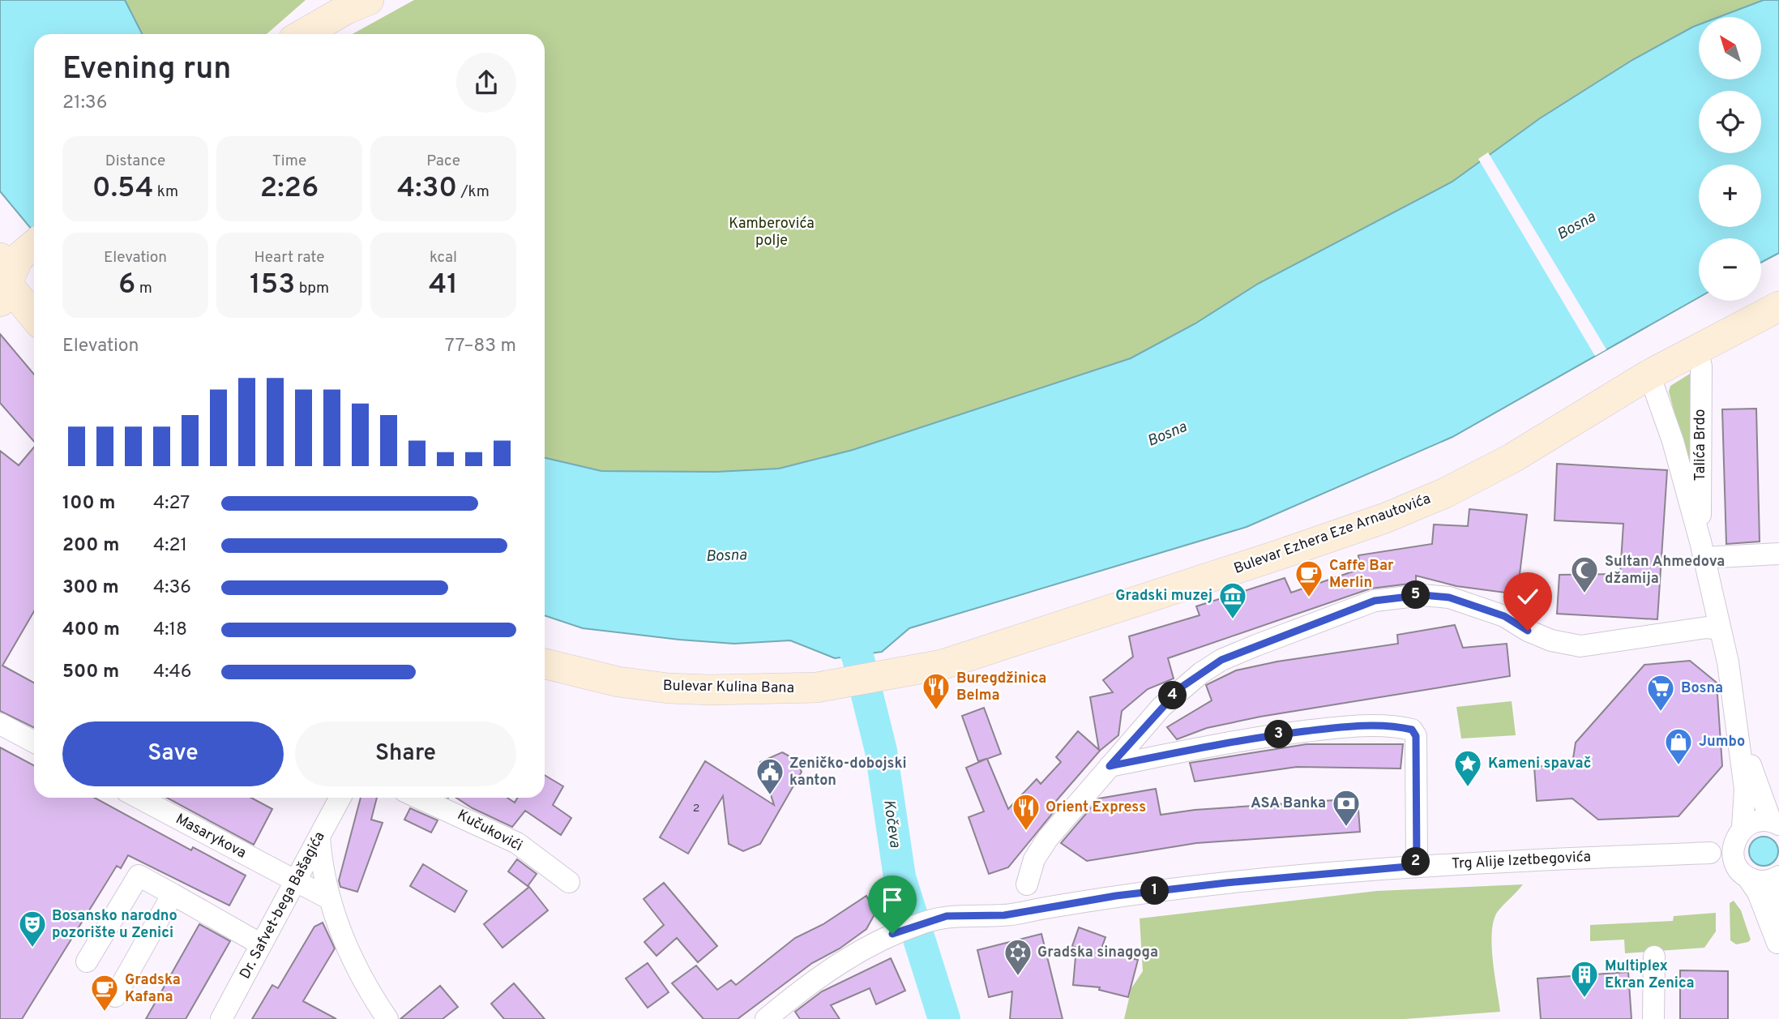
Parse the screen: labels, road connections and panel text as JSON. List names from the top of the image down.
{
  "streets": {
    "street": [
      "Talića Brdo",
      "Bulevar Ezhera Eze Arnautovića",
      "Bulevar Kulina Bana",
      "Kučukovići",
      "Masarykova",
      "Trg Alije Izetbegovića",
      "Dr. Safvet-bega Bašagića"
    ]
  },
  "crossings": [
    ["Talića Brdo", "Bulevar Ezhera Eze Arnautovića"],
    ["Bulevar Ezhera Eze Arnautovića", "Bulevar Kulina Bana"],
    ["Masarykova", "Dr. Safvet-bega Bašagića"]
  ],
  "water": ["Bosna", "Kočeva"],
  "parks": ["Kamberovića polje"],
  "places": {
    "mosque": ["Sultan Ahmedova džamija"],
    "cafe": ["Caffe Bar Merlin", "Gradska Kafana"],
    "museum": ["Gradski muzej"],
    "restaurant": ["Buregdžinica Belma", "Orient Express"],
    "supermarket": ["Bosna"],
    "shop": ["Jumbo"],
    "place": ["Kameni spavač"],
    "public building": ["Zeničko-dobojski kanton"],
    "bank": ["ASA Banka"],
    "theatre": ["Bosansko narodno pozorište u Zenici"],
    "synagogue": ["Gradska sinagoga"],
    "building": ["Multiplex Ekran Zenica"]
  },
  "house_numbers": ["2"],
  "north": "top left",
  "page": {
    "map_buttons": ["+", "−"],
    "heading": ["Evening run", "21:36"],
    "stats": [
      ["Distance", "0.54 km"],
      ["Time", "2:26"],
      ["Pace", "4:30 /km"],
      ["Elevation", "6 m"],
      ["Heart rate", "153 bpm"],
      ["kcal", "41"]
    ],
    "chart": ["Elevation", "77–83 m"],
    "list": [
      {
        "name": "100 m",
        "note": "4:27"
      },
      {
        "name": "200 m",
        "note": "4:21"
      },
      {
        "name": "300 m",
        "note": "4:36"
      },
      {
        "name": "400 m",
        "note": "4:18"
      },
      {
        "name": "500 m",
        "note": "4:46"
      }
    ],
    "pins": [
      "5",
      "4",
      "3",
      "2",
      "1"
    ],
    "buttons": ["Save", "Share"]
  }
}
